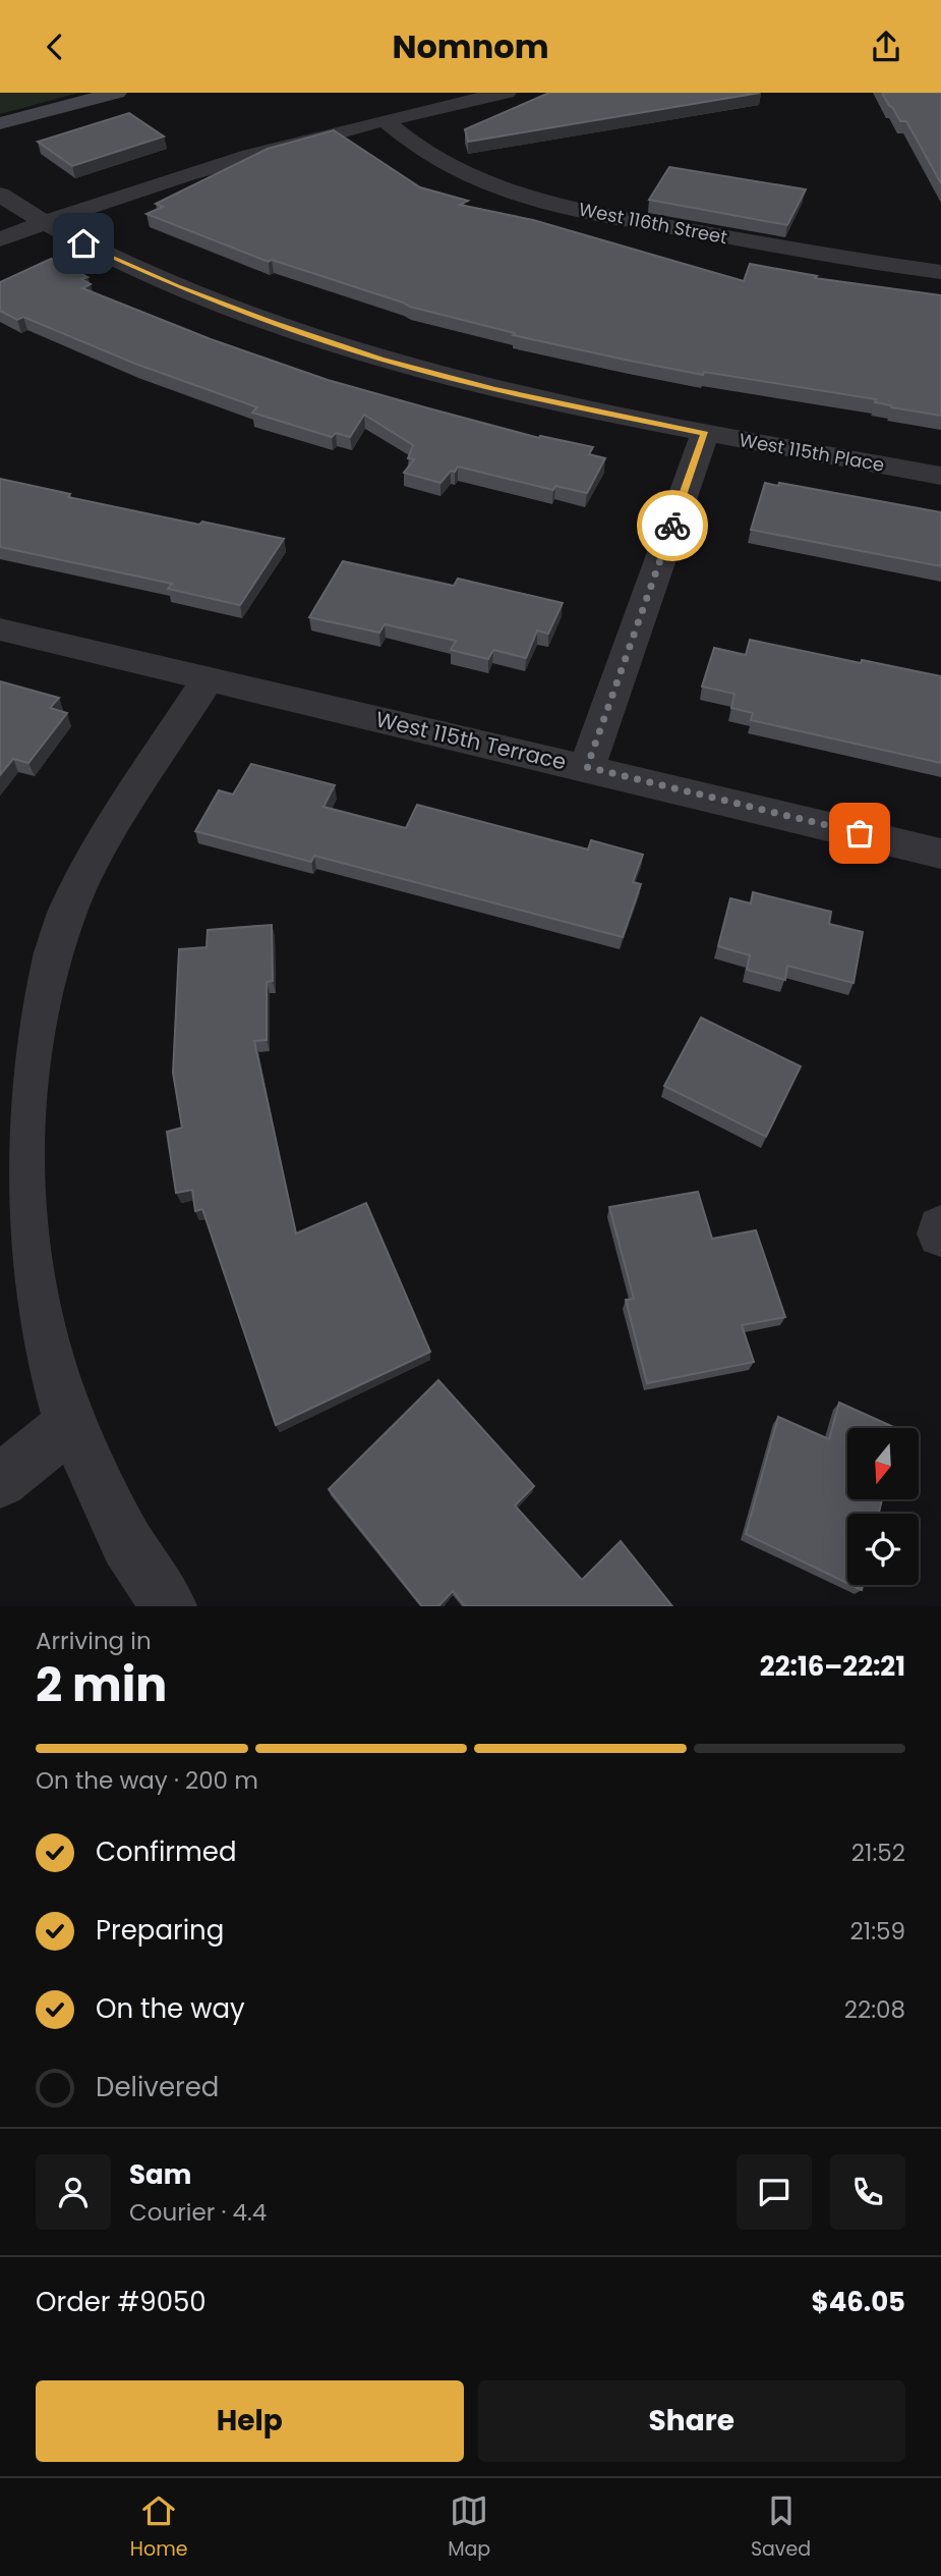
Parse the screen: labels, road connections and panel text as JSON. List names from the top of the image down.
{
  "streets": {
    "street": ["West 116th Street", "West 115th Place", "West 115th Terrace"]
  },
  "north": "bottom",
  "page": {
    "header": "Nomnom",
    "heading": ["2 min", "Arriving in", "22:16–22:21"],
    "panel": [
      "Sam",
      "Courier · 4.4",
      "Order #9050",
      "$46.05"
    ],
    "bar": "On the way · 200 m",
    "list": [
      ["Confirmed", "21:52"],
      ["Preparing", "21:59"],
      ["On the way", "22:08"],
      "Delivered"
    ],
    "buttons": ["Help", "Share"],
    "tabs": ["Home", "Map", "Saved"]
  }
}
